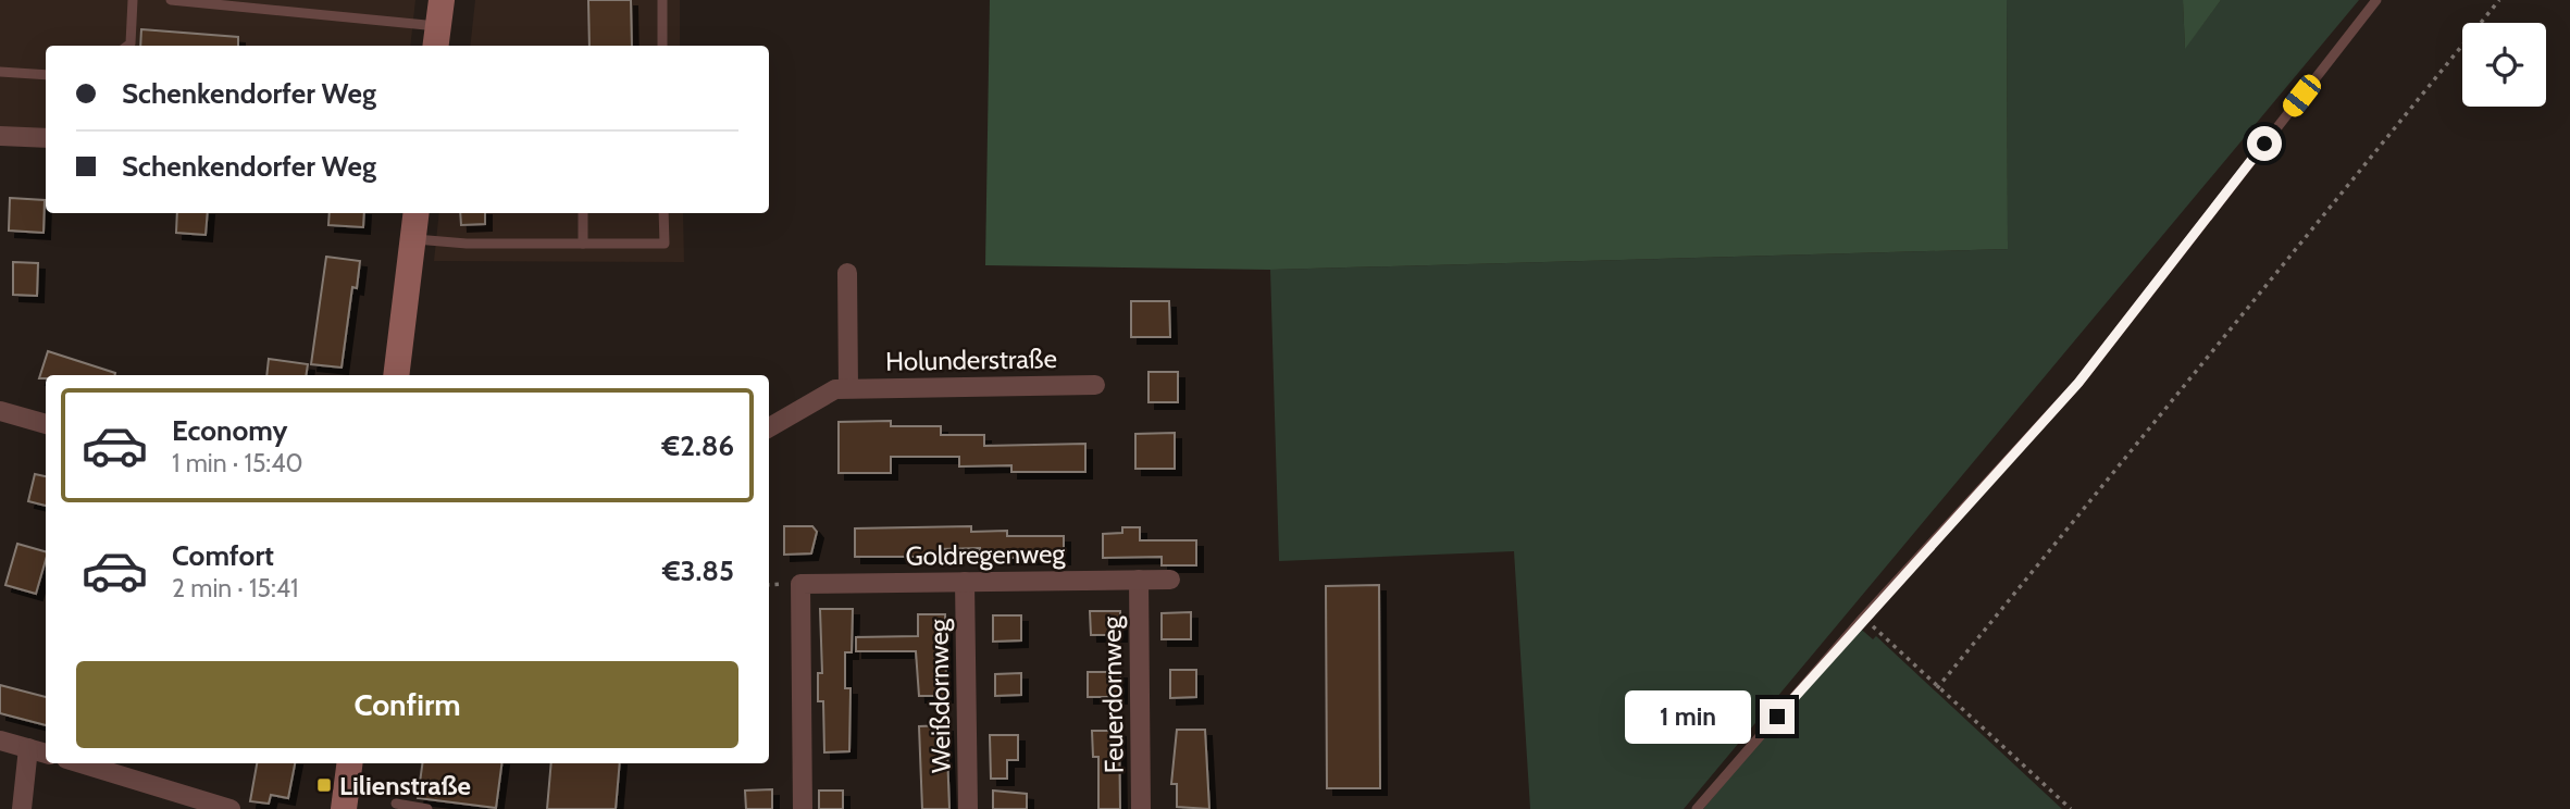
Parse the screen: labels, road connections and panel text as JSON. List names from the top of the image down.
{
  "streets": {
    "street": [
      "Holunderstraße",
      "Goldregenweg",
      "Feuerdornweg",
      "Weißdornweg"
    ]
  },
  "crossings": [
    ["Goldregenweg", "Feuerdornweg"],
    ["Goldregenweg", "Weißdornweg"]
  ],
  "places": {
    "transit": ["Lilienstraße"]
  },
  "page": {
    "banner": ["Schenkendorfer Weg", "Schenkendorfer Weg"],
    "list": [
      {
        "name": "Economy",
        "note": "1 min · 15:40",
        "value": "€2.86"
      },
      {
        "name": "Comfort",
        "note": "2 min · 15:41",
        "value": "€3.85"
      }
    ],
    "buttons": "Confirm",
    "bubble": "1 min"
  }
}
